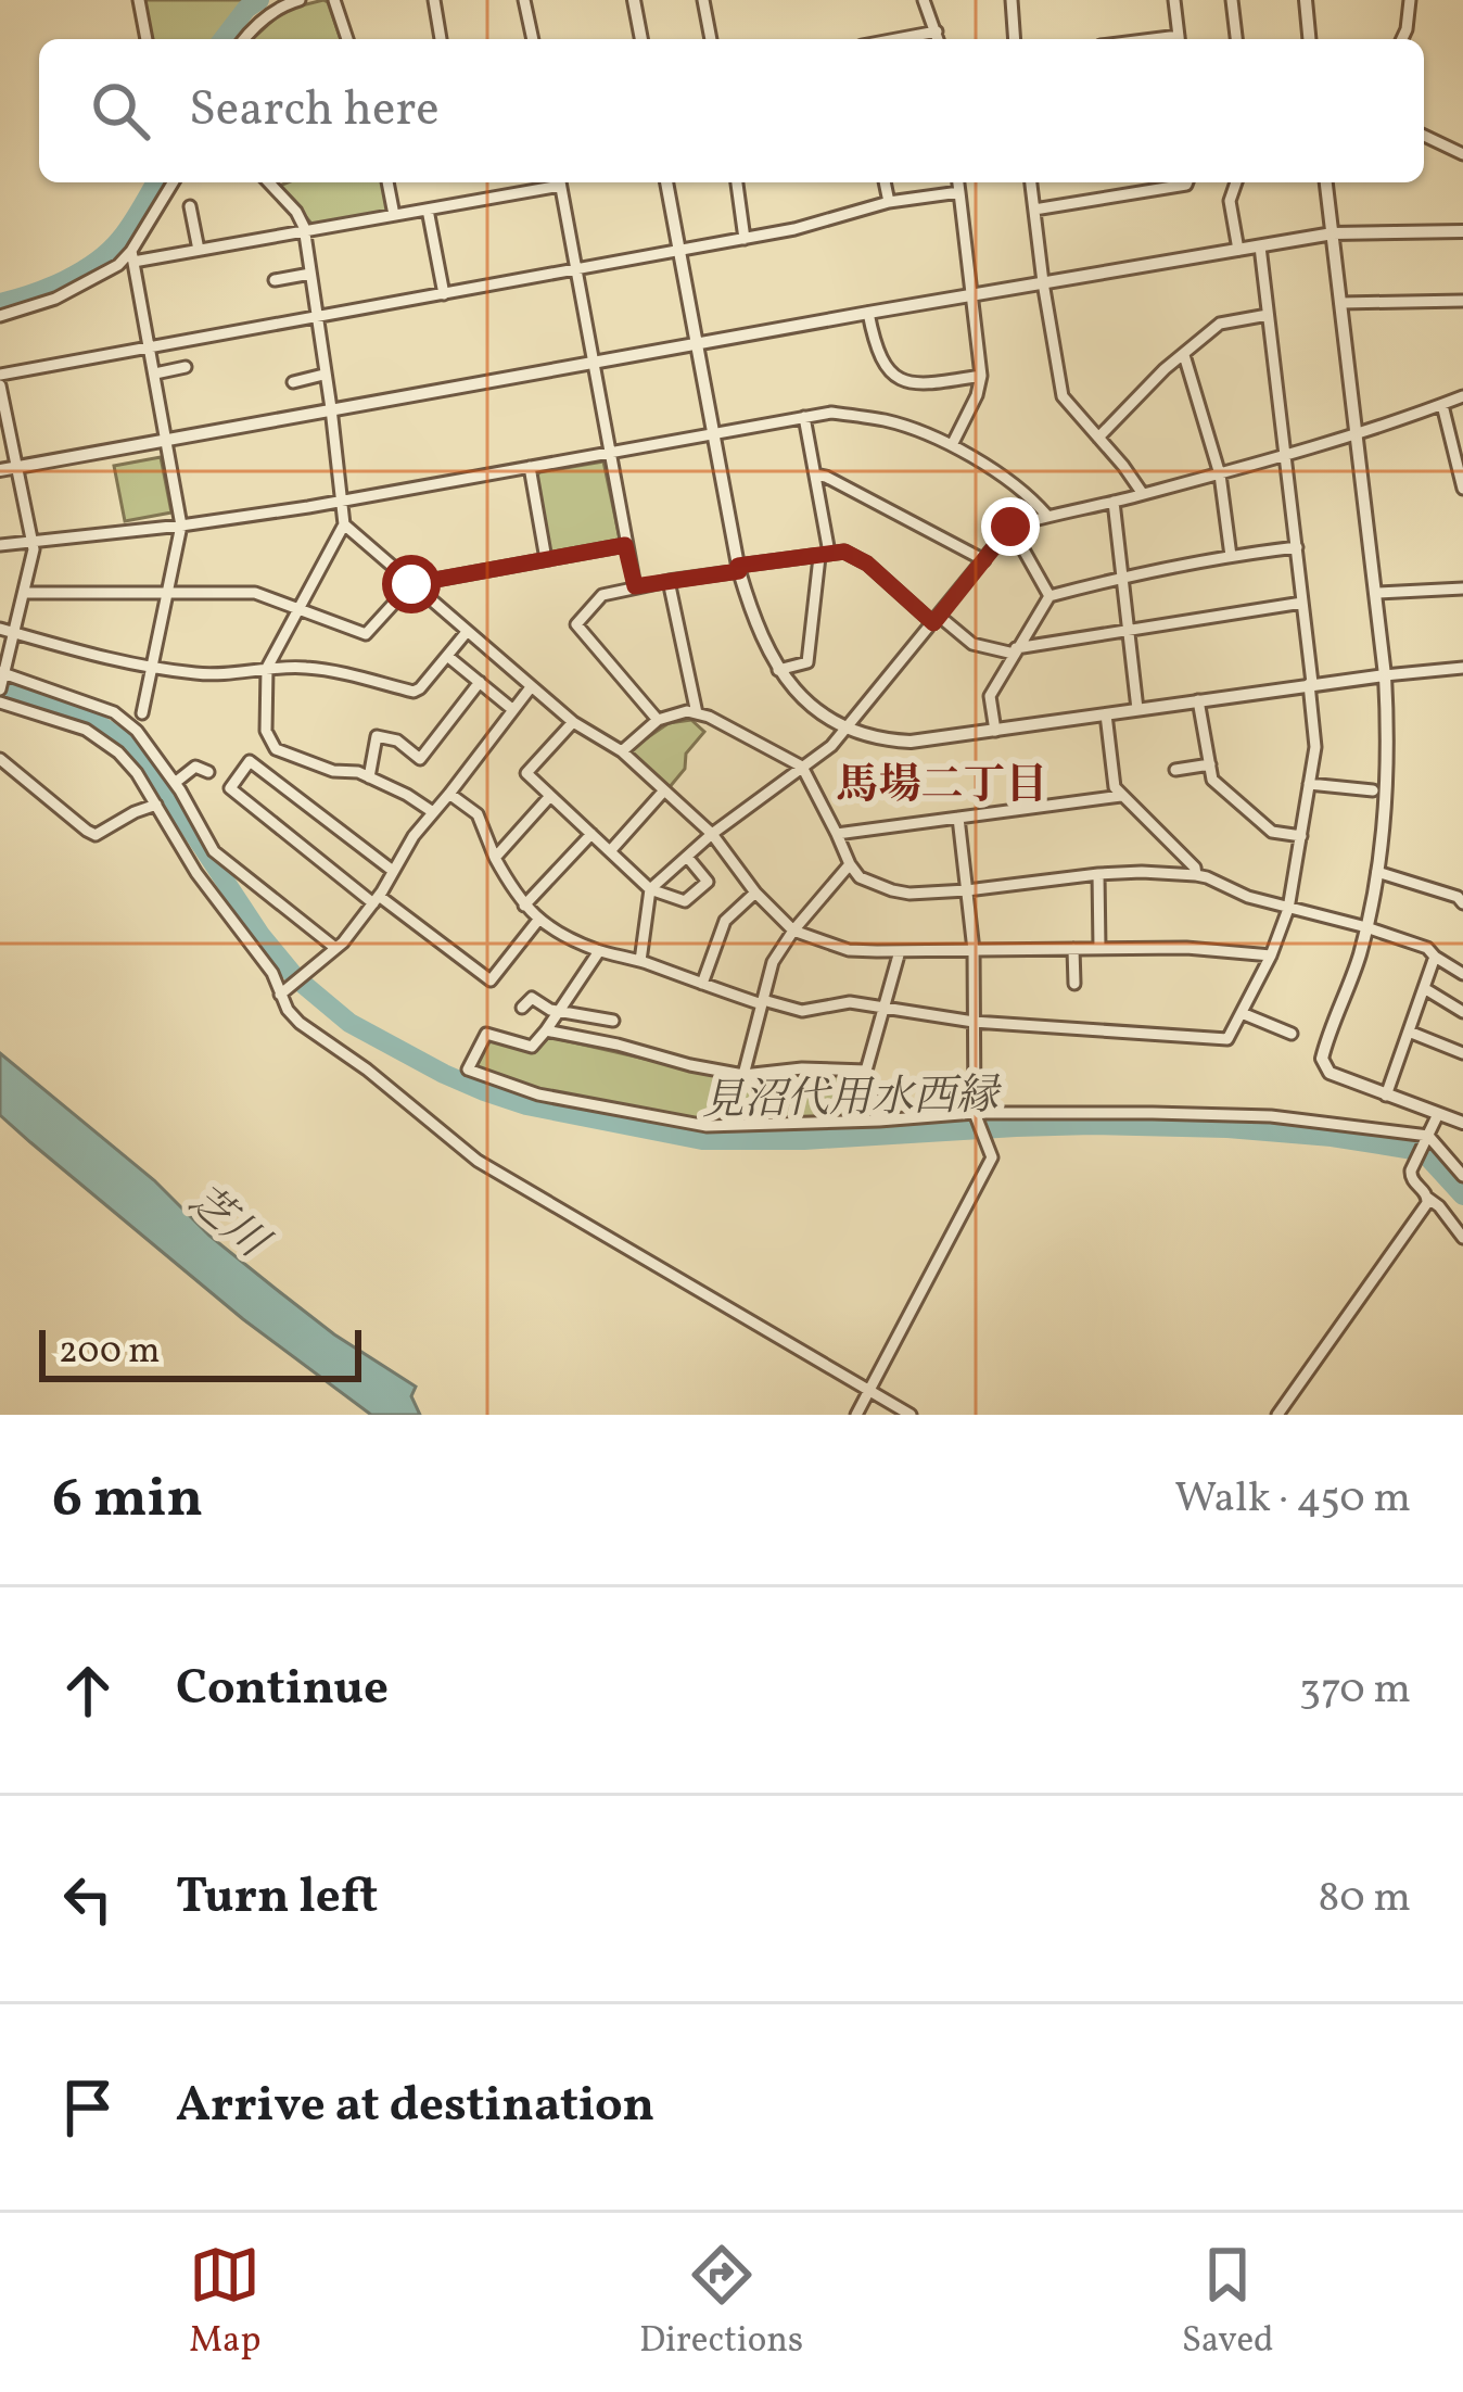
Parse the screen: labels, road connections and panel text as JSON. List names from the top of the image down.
{
  "districts": ["馬場二丁目"],
  "water": ["見沼代用水西縁", "芝川"],
  "scale_bar": "200 m",
  "page": {
    "search": "Search here",
    "scale": "200 m",
    "heading": ["6 min", "Walk · 450 m"],
    "list": [
      ["Continue", "370 m"],
      ["Turn left", "80 m"],
      "Arrive at destination"
    ],
    "nav": ["Map", "Directions", "Saved"]
  }
}
